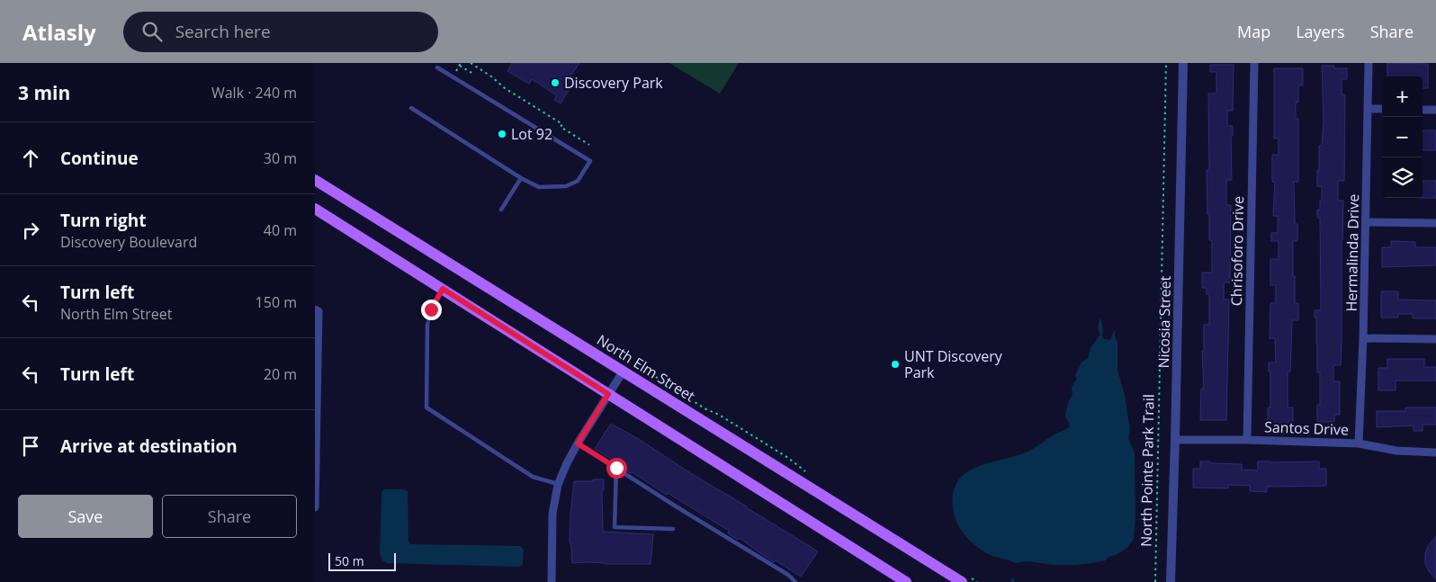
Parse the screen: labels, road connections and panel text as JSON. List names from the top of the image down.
{
  "streets": {
    "main road": ["North Elm Street"],
    "street": [
      "Chrisoforo Drive",
      "Hermalinda Drive",
      "Nicosia Street",
      "Santos Drive"
    ],
    "path": ["North Pointe Park Trail"]
  },
  "crossings": [
    ["Chrisoforo Drive", "Santos Drive"],
    ["Hermalinda Drive", "Santos Drive"],
    ["Nicosia Street", "Santos Drive"]
  ],
  "places": ["Discovery Park", "Lot 92", "UNT Discovery Park"],
  "scale_bar": "50 m",
  "page": {
    "header": "Atlasly",
    "search": "Search here",
    "nav": ["Map", "Layers", "Share"],
    "heading": ["3 min", "Walk · 240 m"],
    "map_buttons": ["+", "−"],
    "list": [
      ["Continue", "30 m"],
      ["Turn right", "Discovery Boulevard", "40 m"],
      ["Turn left", "North Elm Street", "150 m"],
      ["Turn left", "20 m"],
      "Arrive at destination"
    ],
    "buttons": ["Save", "Share"],
    "scale": "50 m"
  }
}
